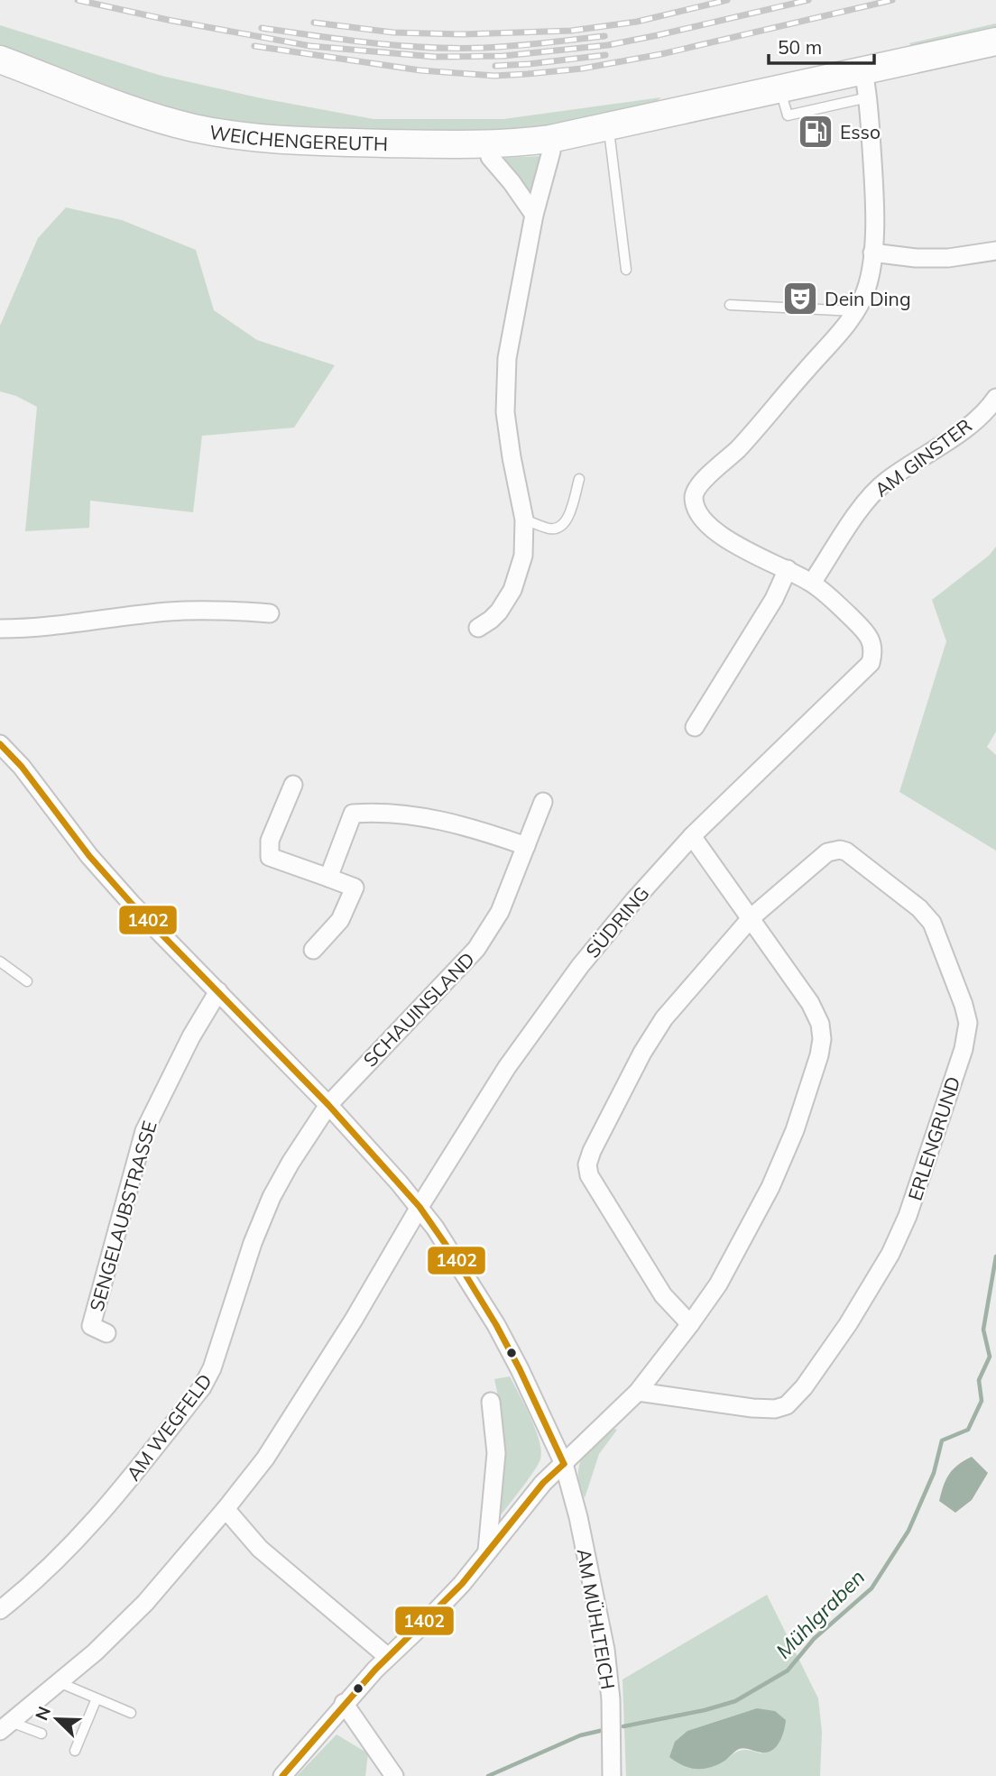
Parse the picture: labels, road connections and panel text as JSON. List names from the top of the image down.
{
  "streets": {
    "main road": ["WEICHENGEREUTH"],
    "street": [
      "AM GINSTER",
      "SÜDRING",
      "SCHAUINSLAND",
      "ERLENGRUND",
      "SENGELAUBSTRASSE",
      "AM WEGFELD",
      "AM MÜHLTEICH"
    ]
  },
  "crossings": [
    ["AM GINSTER", "SÜDRING"],
    ["SÜDRING", "AM MÜHLTEICH"],
    ["SCHAUINSLAND", "AM WEGFELD"],
    ["SCHAUINSLAND", "AM MÜHLTEICH"],
    ["SENGELAUBSTRASSE", "AM MÜHLTEICH"],
    ["AM WEGFELD", "AM MÜHLTEICH"]
  ],
  "water": ["Mühlgraben"],
  "places": {
    "fuel station": ["Esso"],
    "theatre": ["Dein Ding"]
  },
  "lines": ["transit line 1402"],
  "scale_bar": "50 m",
  "north": "top left"
}
